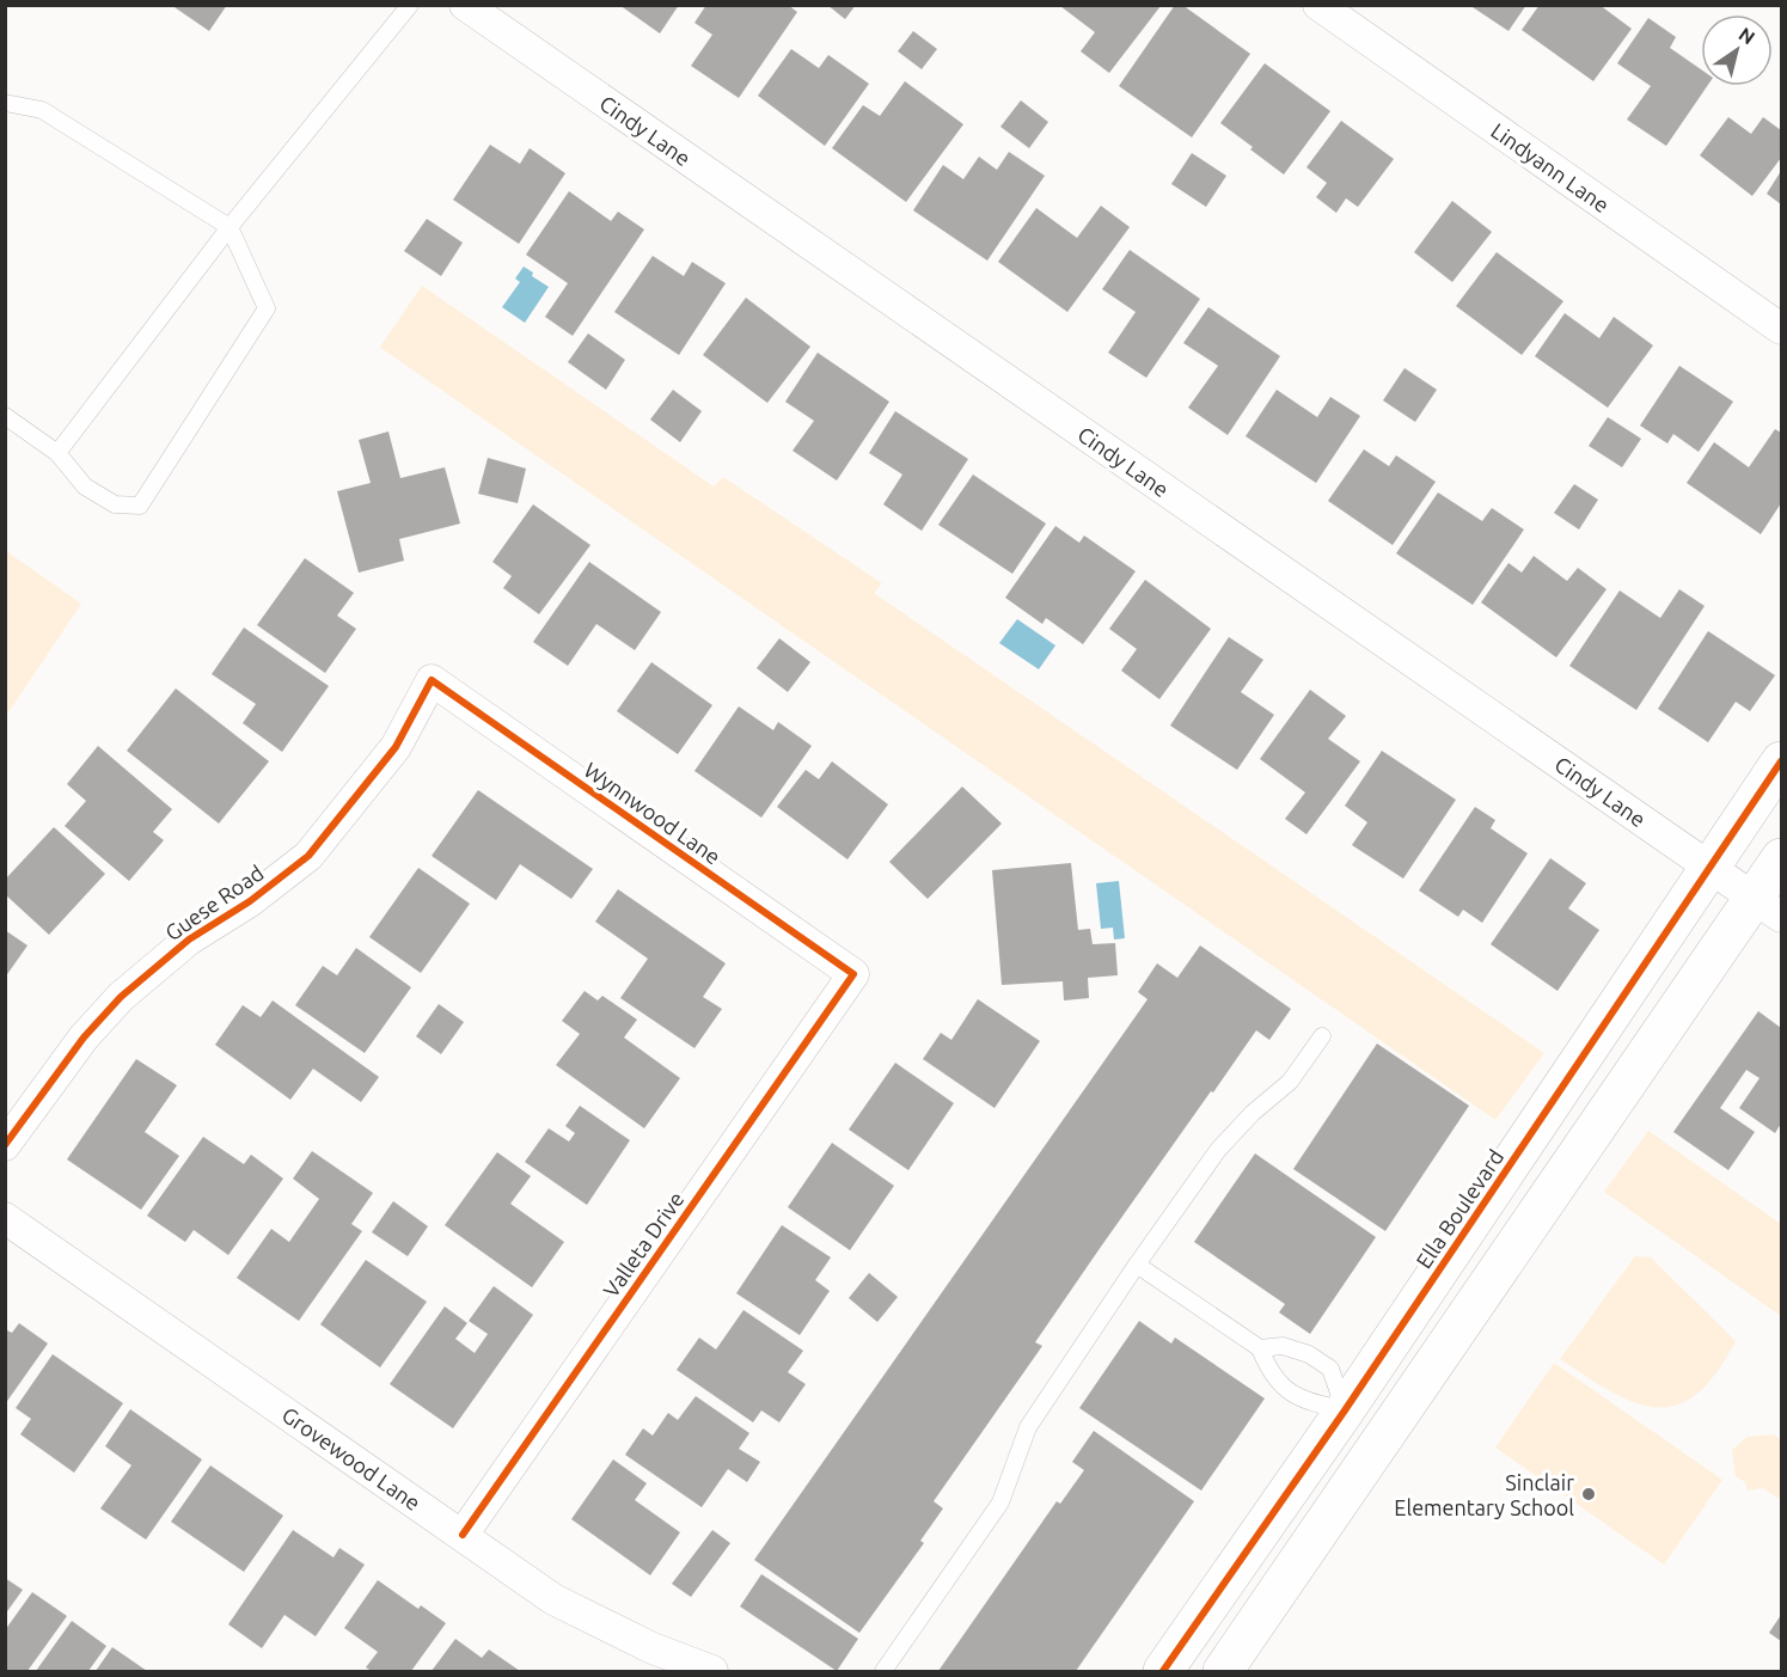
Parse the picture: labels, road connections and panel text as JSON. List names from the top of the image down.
{
  "streets": {
    "main road": ["Ella Boulevard"],
    "street": [
      "Cindy Lane",
      "Lindyann Lane",
      "Wynnwood Lane",
      "Guese Road",
      "Valleta Drive",
      "Grovewood Lane"
    ]
  },
  "crossings": [
    ["Cindy Lane", "Ella Boulevard"],
    ["Wynnwood Lane", "Guese Road"],
    ["Wynnwood Lane", "Valleta Drive"],
    ["Valleta Drive", "Grovewood Lane"]
  ],
  "places": ["Sinclair Elementary School"],
  "north": "top right"
}
